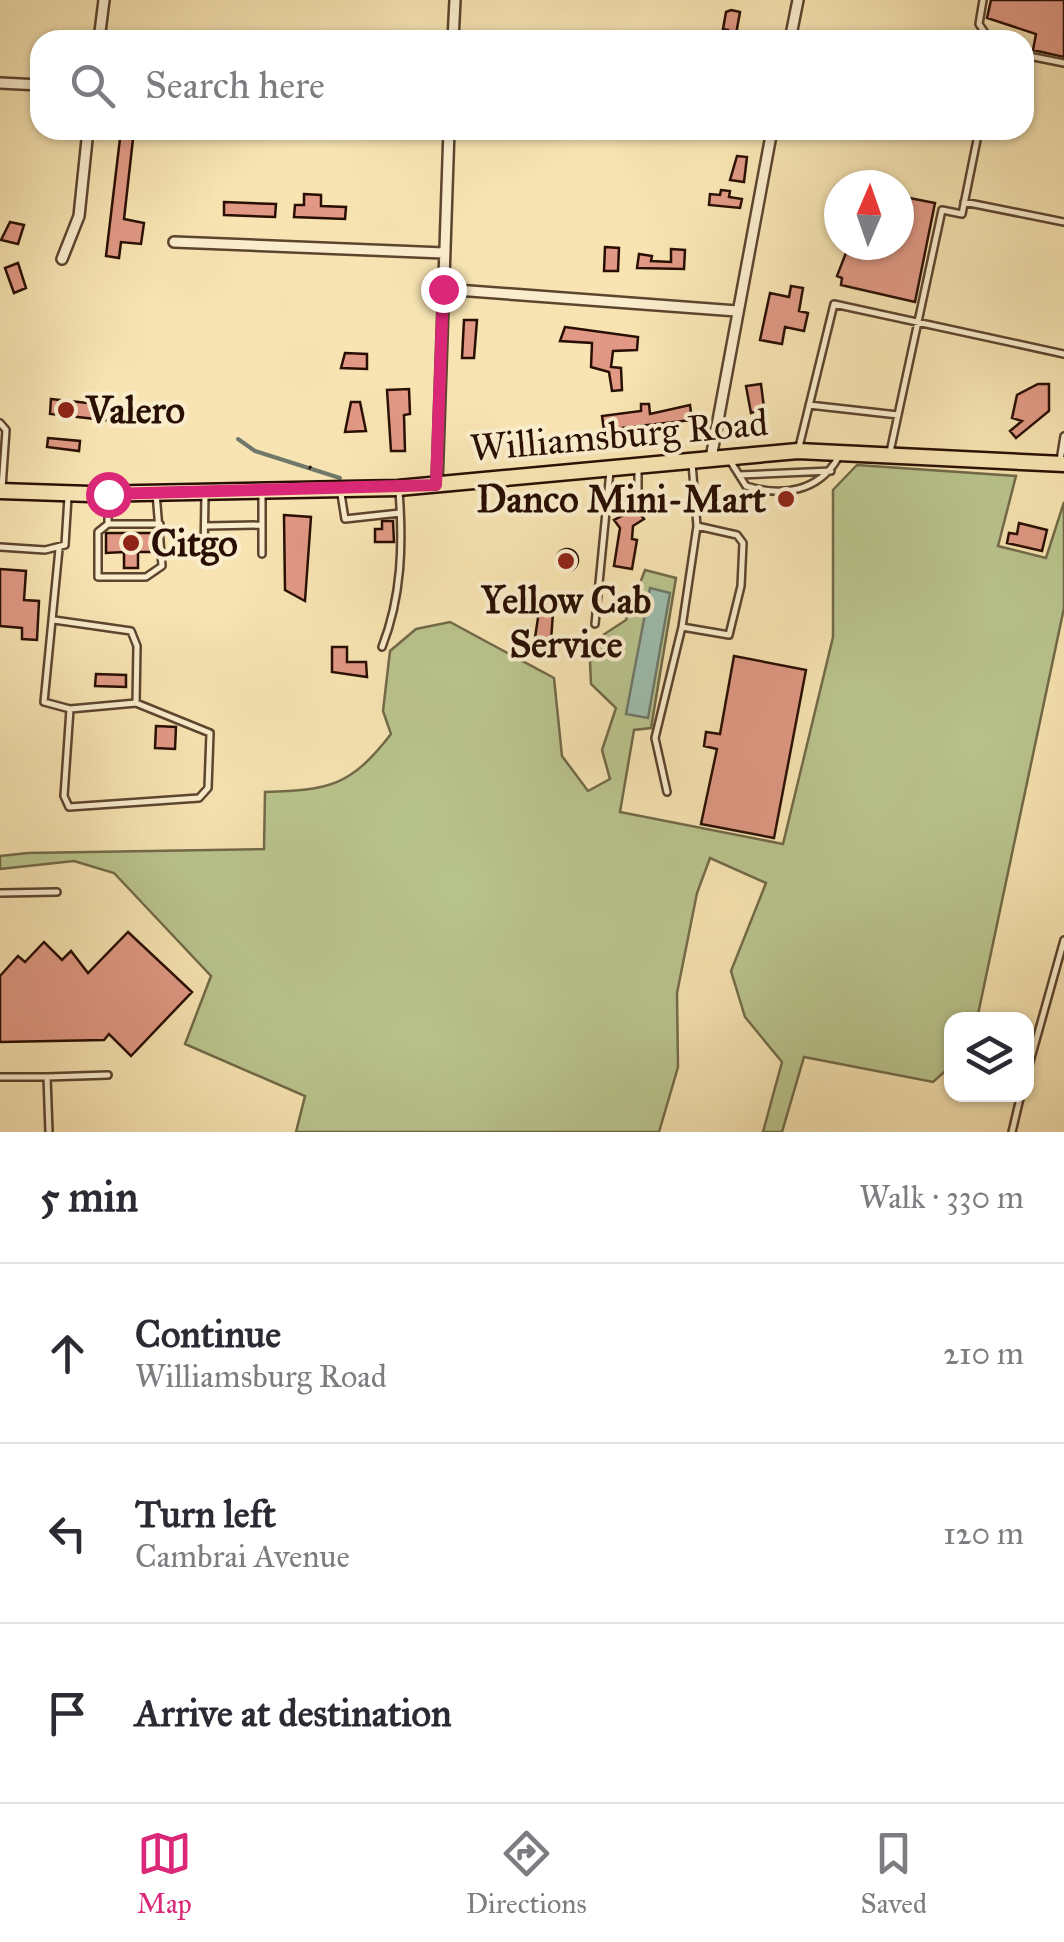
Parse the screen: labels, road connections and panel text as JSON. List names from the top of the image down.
{
  "streets": {
    "main road": ["Williamsburg Road"]
  },
  "places": [
    "Valero",
    "Danco Mini-Mart",
    "Citgo",
    "Yellow Cab Service"
  ],
  "north": "top",
  "page": {
    "search": "Search here",
    "heading": ["5 min", "Walk · 330 m"],
    "list": [
      ["Continue", "Williamsburg Road", "210 m"],
      ["Turn left", "Cambrai Avenue", "120 m"],
      "Arrive at destination"
    ],
    "nav": ["Map", "Directions", "Saved"]
  }
}
